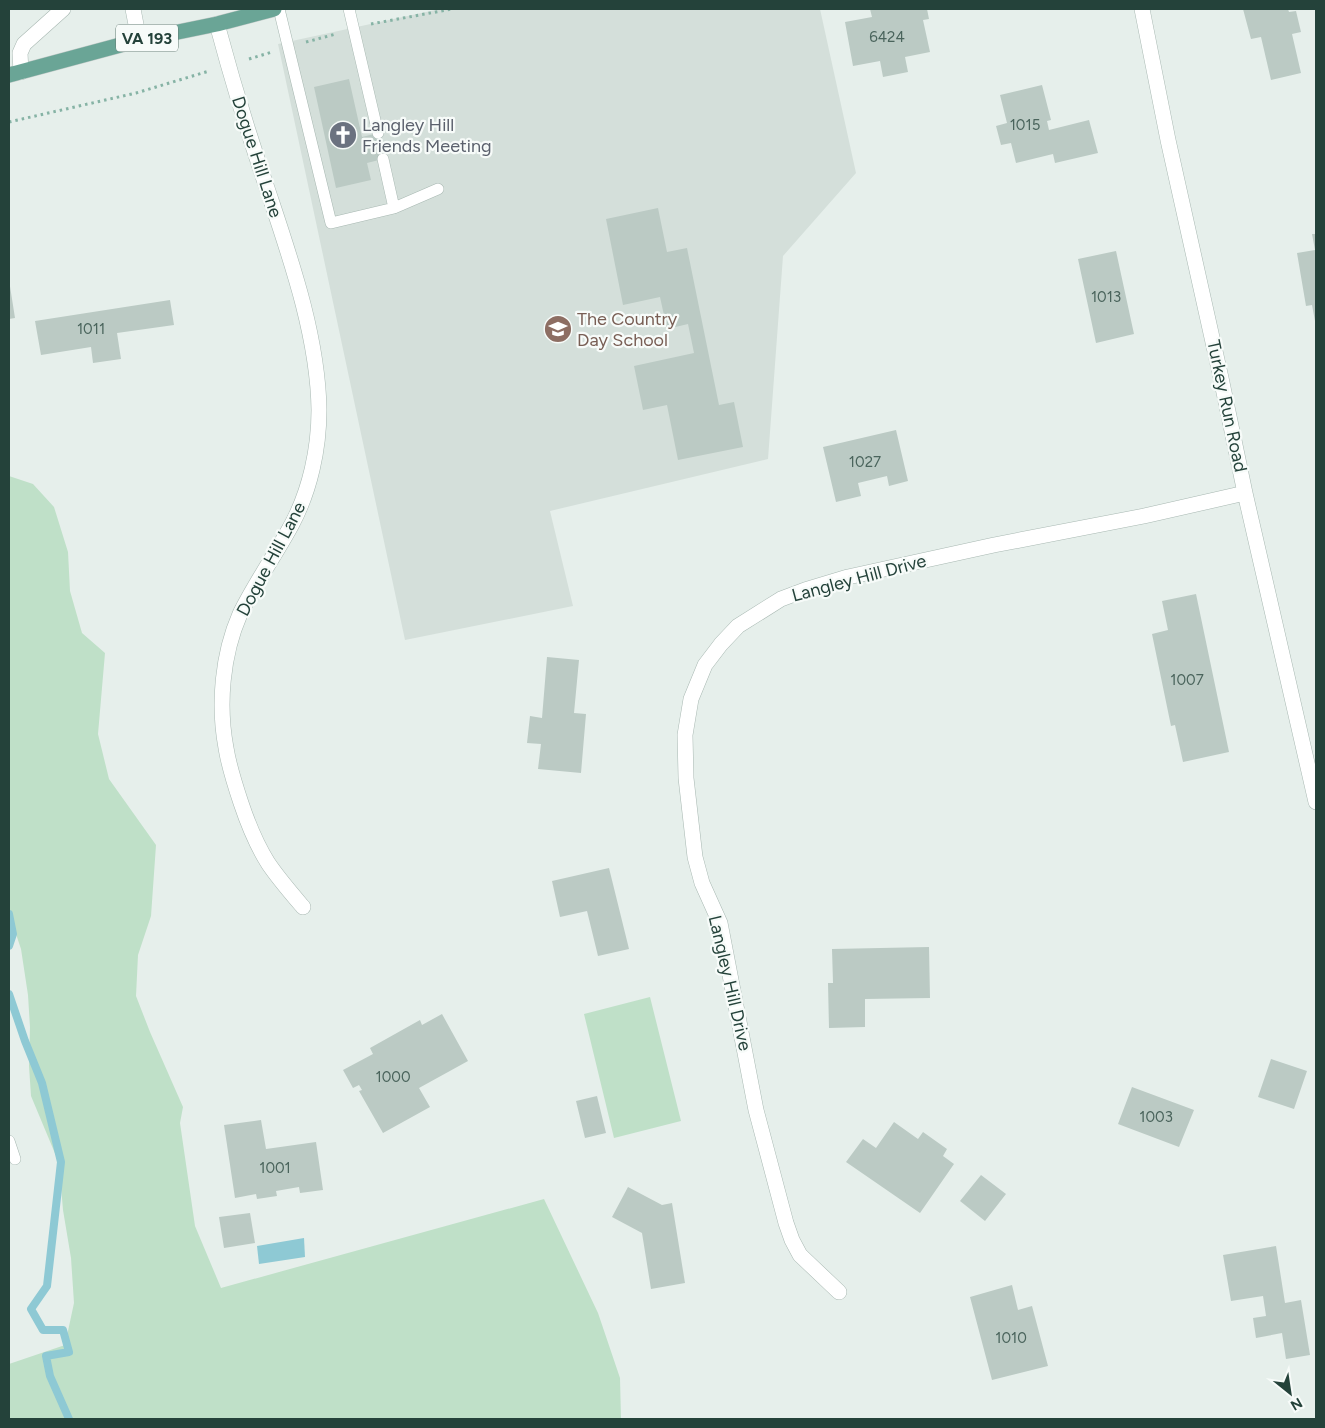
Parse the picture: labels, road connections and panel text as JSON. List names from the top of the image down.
{
  "streets": {
    "main road": ["VA 193"],
    "street": ["Dogue Hill Lane", "Turkey Run Road", "Langley Hill Drive"]
  },
  "crossings": [
    ["VA 193", "Dogue Hill Lane"],
    ["Turkey Run Road", "Langley Hill Drive"]
  ],
  "places": {
    "church": ["Langley Hill Friends Meeting"],
    "school or university": ["The Country Day School"]
  },
  "house_numbers": [
    "6424",
    "1015",
    "1013",
    "1011",
    "1027",
    "1007",
    "1000",
    "1003",
    "1001",
    "1010"
  ],
  "north": "bottom right"
}
